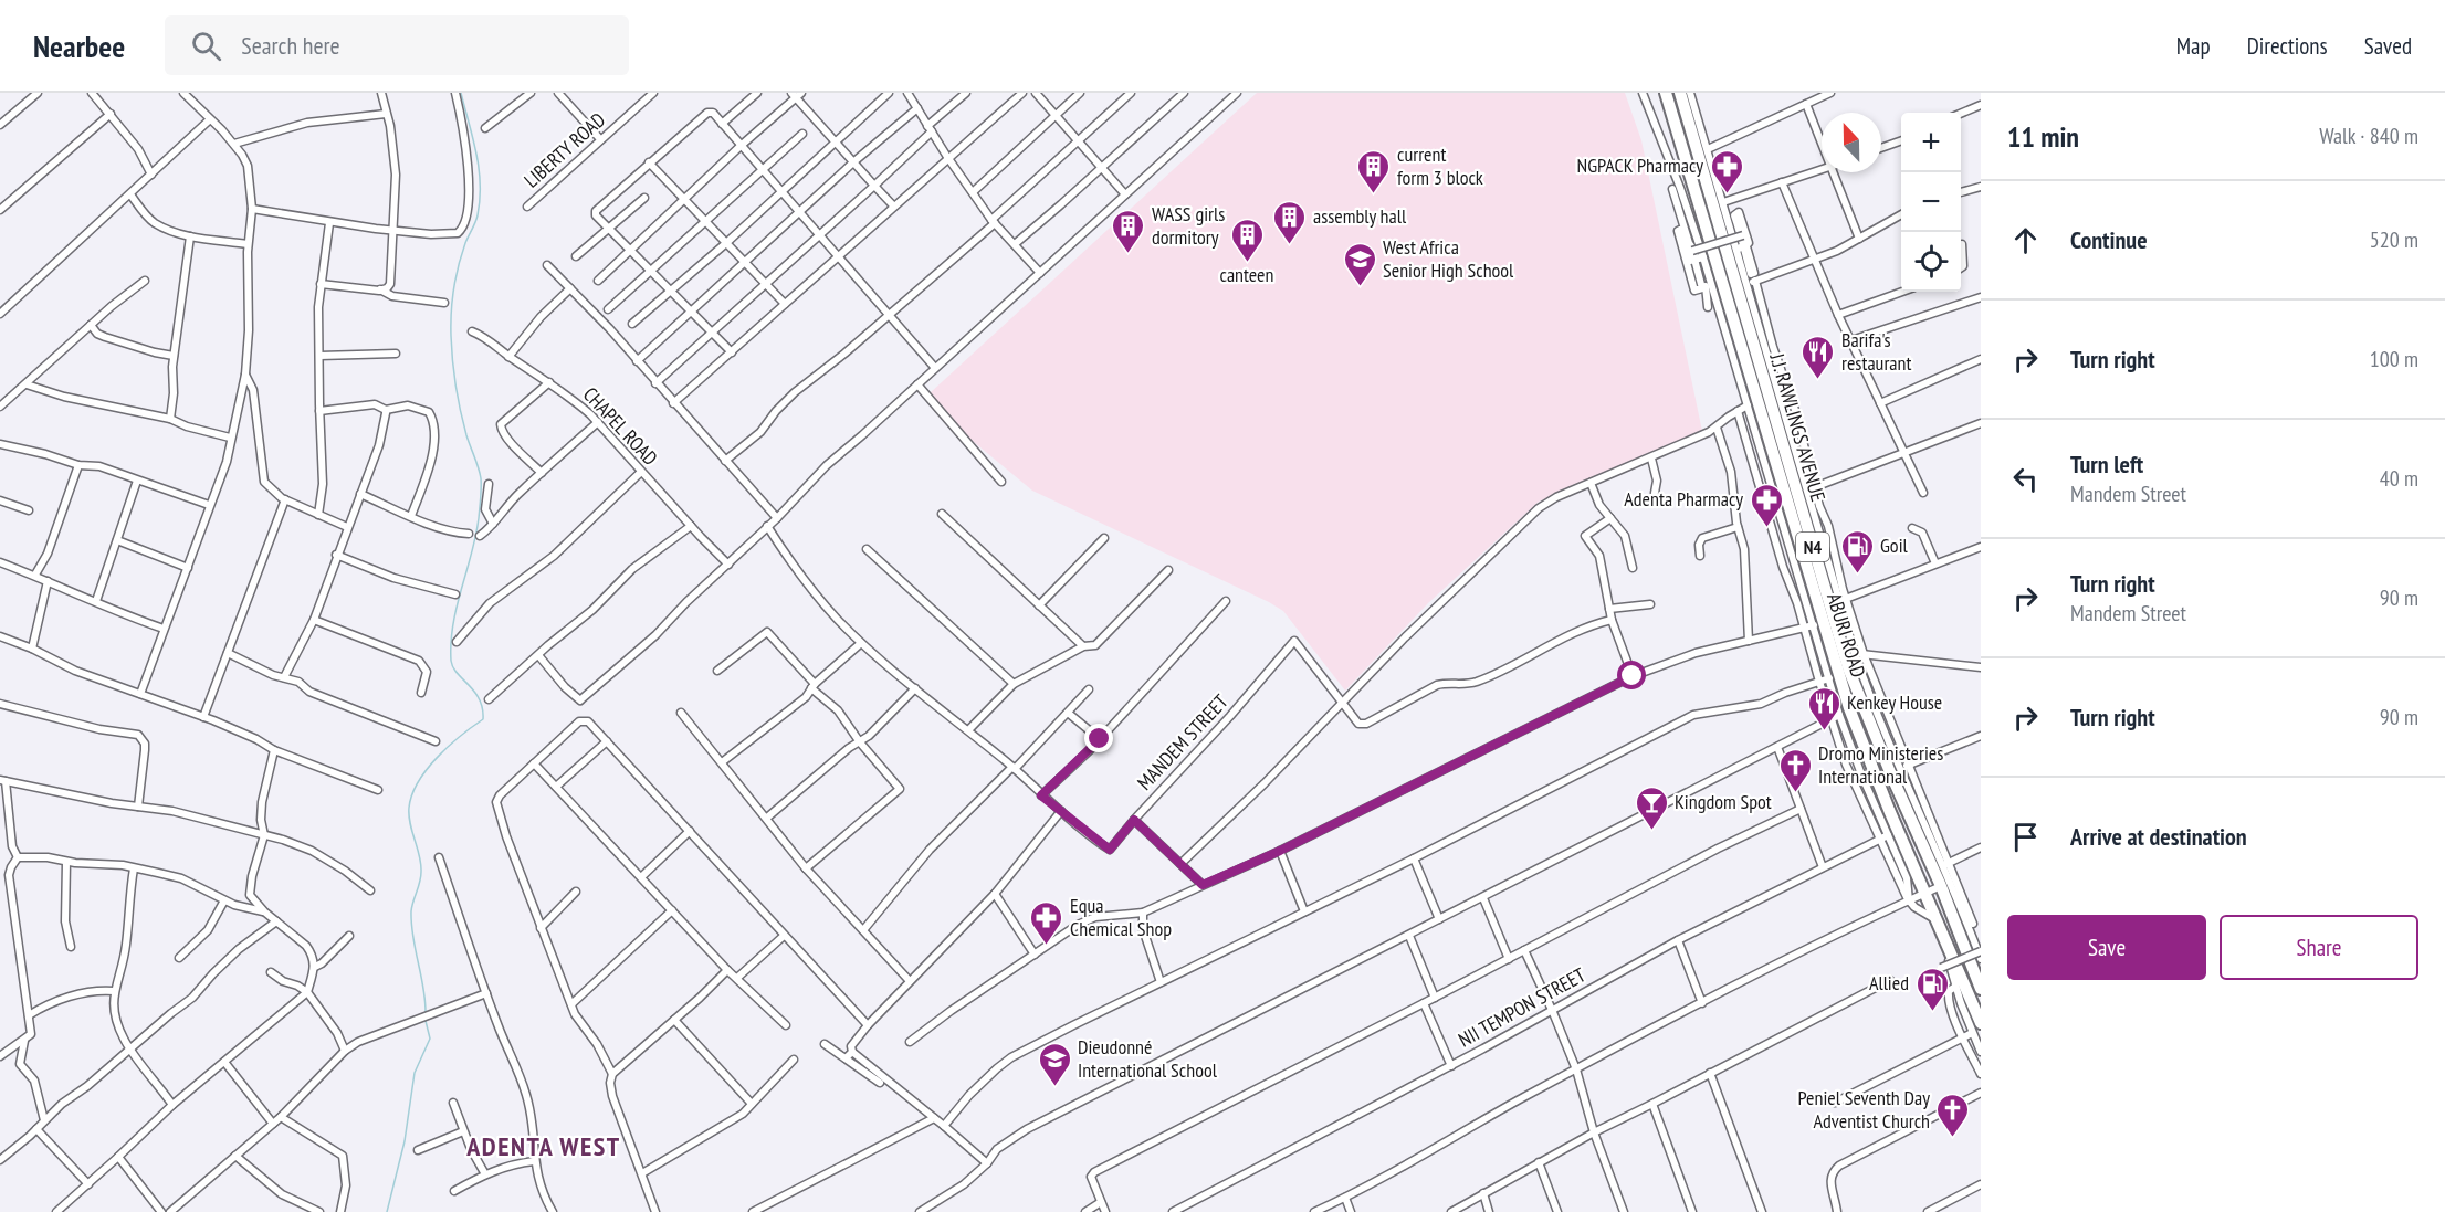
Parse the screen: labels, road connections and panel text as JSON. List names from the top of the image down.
{
  "streets": {
    "highway": ["J.J. RAWLINGS AVENUE", "N4", "ABURI ROAD"],
    "street": [
      "LIBERTY ROAD",
      "CHAPEL ROAD",
      "MANDEM STREET",
      "NII TEMPON STREET"
    ]
  },
  "crossings": [
    ["J.J. RAWLINGS AVENUE", "ABURI ROAD"]
  ],
  "districts": ["ADENTA WEST"],
  "places": {
    "building": [
      "current form 3 block",
      "assembly hall",
      "WASS girls dormitory",
      "canteen"
    ],
    "pharmacy": ["NGPACK Pharmacy", "Adenta Pharmacy", "Equa Chemical Shop"],
    "school or university": ["West Africa Senior High School", "Dieudonné International School"],
    "restaurant": ["Barifa's restaurant", "Kenkey House"],
    "fuel station": ["Goil", "Allied"],
    "church": ["Dromo Ministeries International", "Peniel Seventh Day Adventist Church"],
    "bar": ["Kingdom Spot"]
  },
  "north": "top",
  "page": {
    "header": "Nearbee",
    "search": "Search here",
    "nav": ["Map", "Directions", "Saved"],
    "heading": ["11 min", "Walk · 840 m"],
    "map_buttons": ["+", "−"],
    "list": [
      ["Continue", "520 m"],
      ["Turn right", "100 m"],
      ["Turn left", "Mandem Street", "40 m"],
      ["Turn right", "Mandem Street", "90 m"],
      ["Turn right", "90 m"],
      "Arrive at destination"
    ],
    "buttons": ["Save", "Share"]
  }
}
